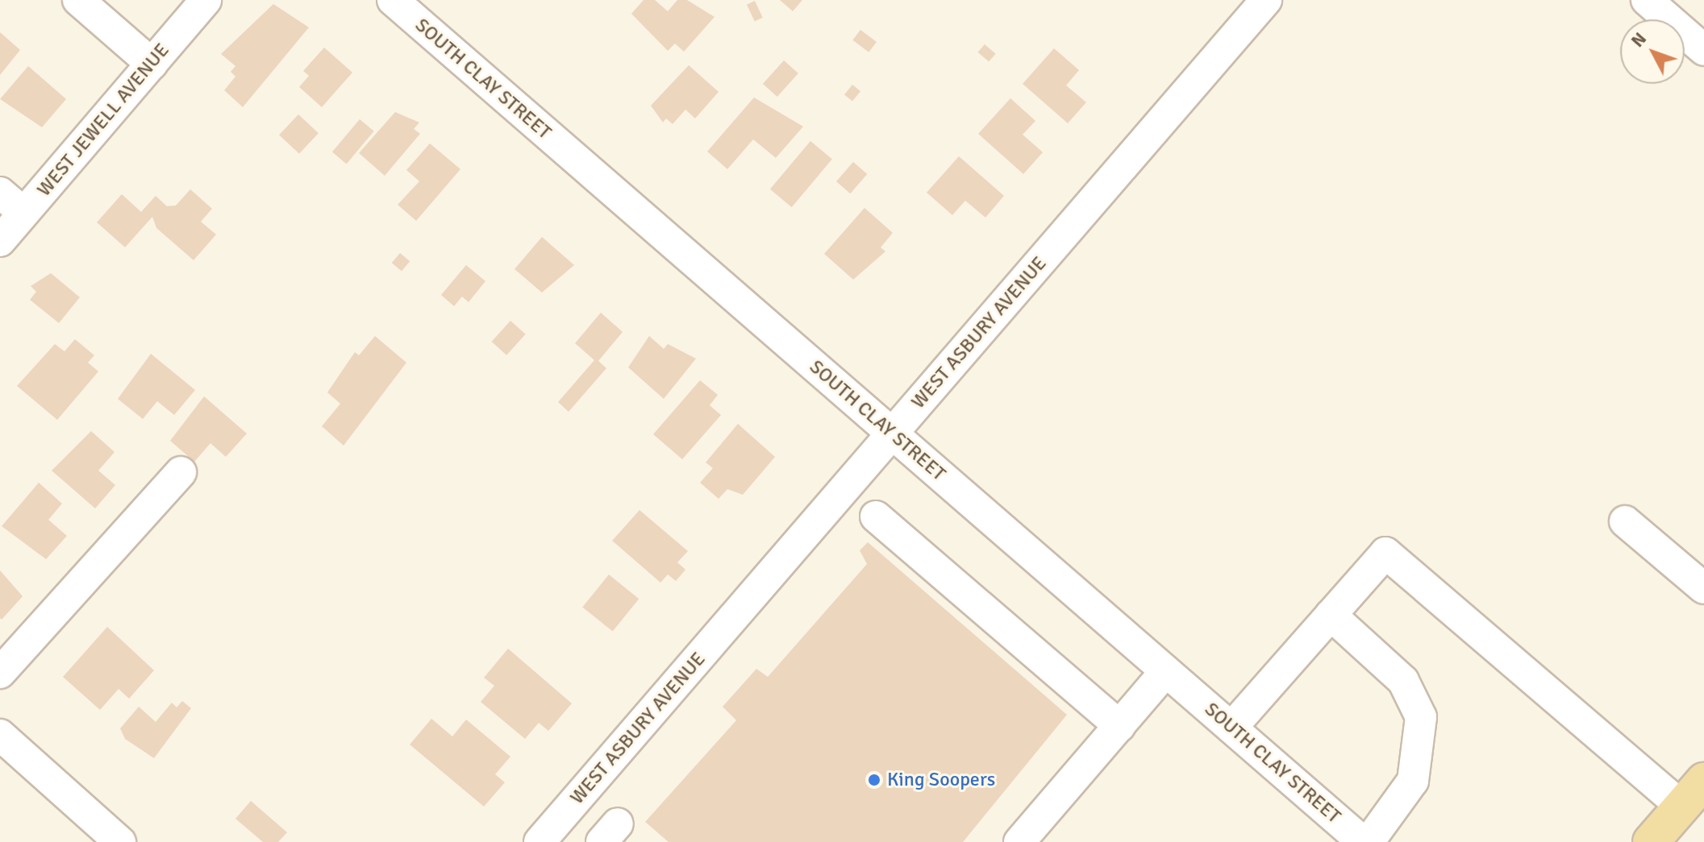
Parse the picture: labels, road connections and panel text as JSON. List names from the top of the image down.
{
  "streets": {
    "street": ["SOUTH CLAY STREET", "WEST JEWELL AVENUE", "WEST ASBURY AVENUE"]
  },
  "crossings": [
    ["SOUTH CLAY STREET", "WEST ASBURY AVENUE"]
  ],
  "places": ["King Soopers"],
  "north": "top left"
}
